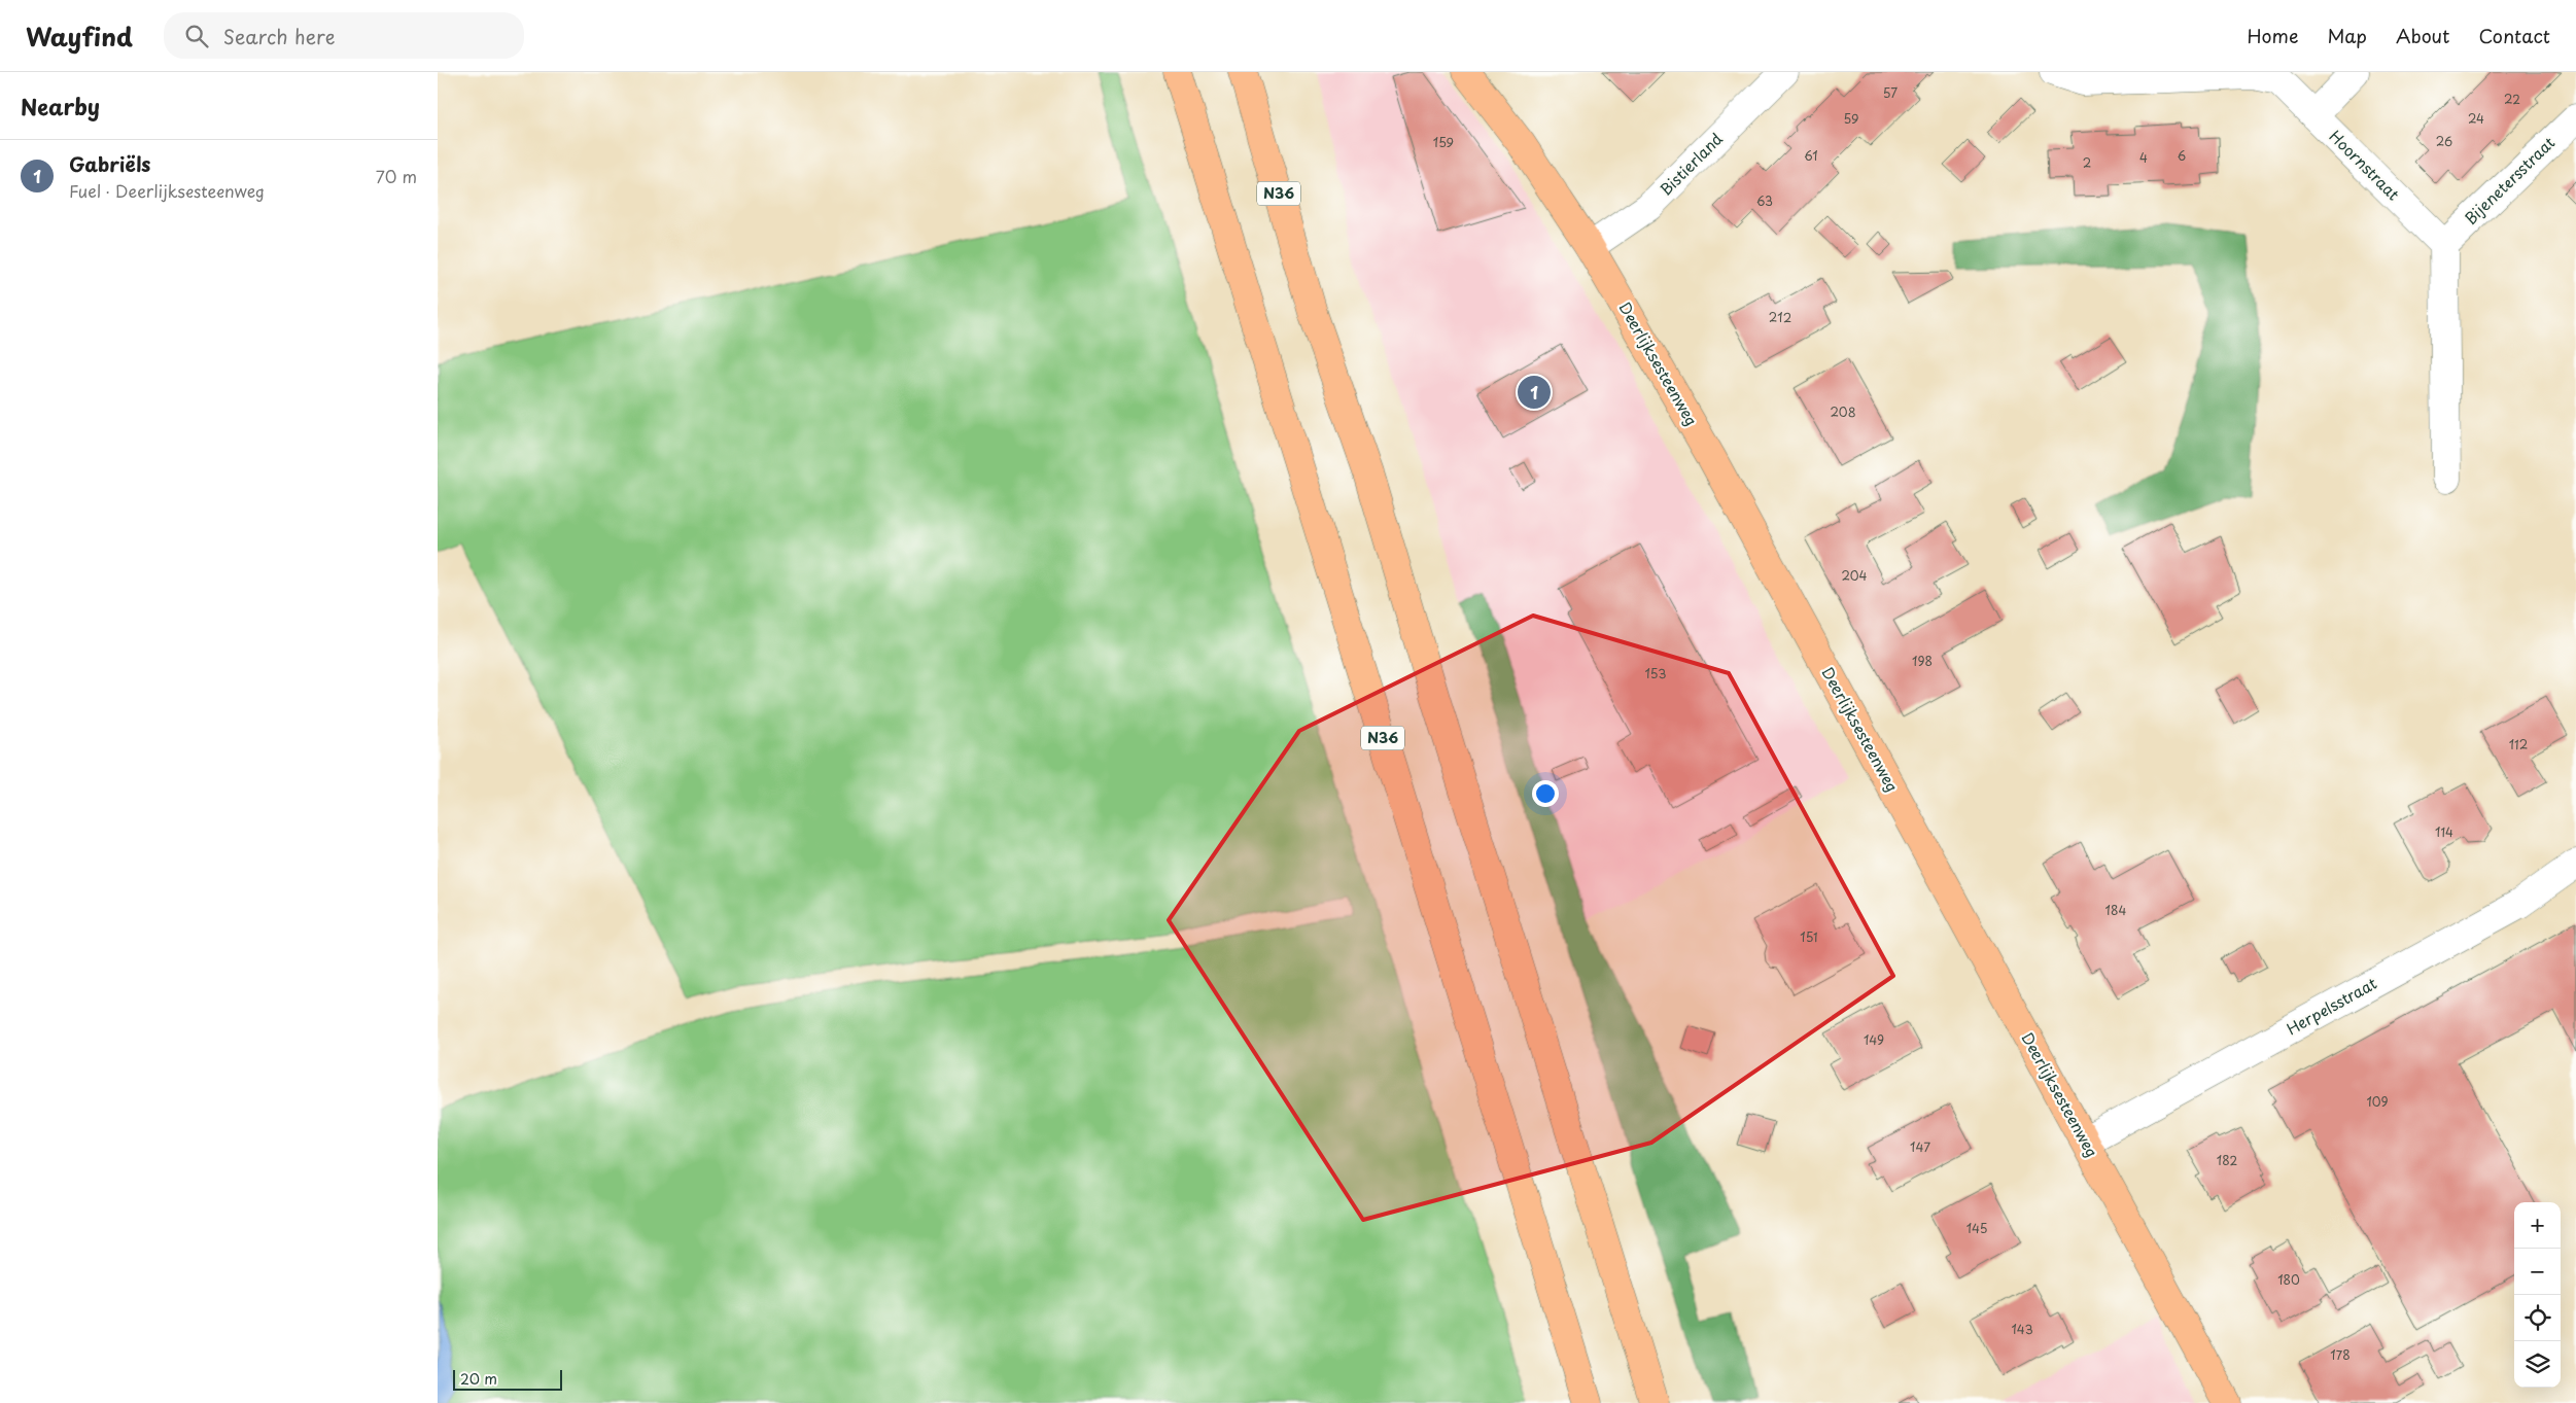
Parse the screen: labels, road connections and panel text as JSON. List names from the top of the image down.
{
  "streets": {
    "main road": ["N36", "Deerlijksesteenweg"],
    "street": [
      "Bistierland",
      "Hoornstraat",
      "Bijenetersstraat",
      "Herpelsstraat"
    ]
  },
  "crossings": [
    ["Bistierland", "Deerlijksesteenweg"],
    ["Hoornstraat", "Bijenetersstraat"],
    ["Deerlijksesteenweg", "Herpelsstraat"]
  ],
  "house_numbers": [
    "57",
    "22",
    "59",
    "24",
    "26",
    "159",
    "61",
    "6",
    "4",
    "2",
    "63",
    "212",
    "208",
    "204",
    "198",
    "153",
    "112",
    "114",
    "184",
    "151",
    "149",
    "109",
    "147",
    "182",
    "145",
    "180",
    "143",
    "178"
  ],
  "scale_bar": "20 m",
  "page": {
    "header": "Wayfind",
    "search": "Search here",
    "nav": [
      "Home",
      "Map",
      "About",
      "Contact"
    ],
    "heading": "Nearby",
    "list": [
      {
        "mark": "1",
        "name": "Gabriëls",
        "note": "Fuel · Deerlijksesteenweg",
        "value": "70 m"
      }
    ],
    "pins": "1",
    "map_buttons": ["+", "−"],
    "scale": "20 m"
  }
}
